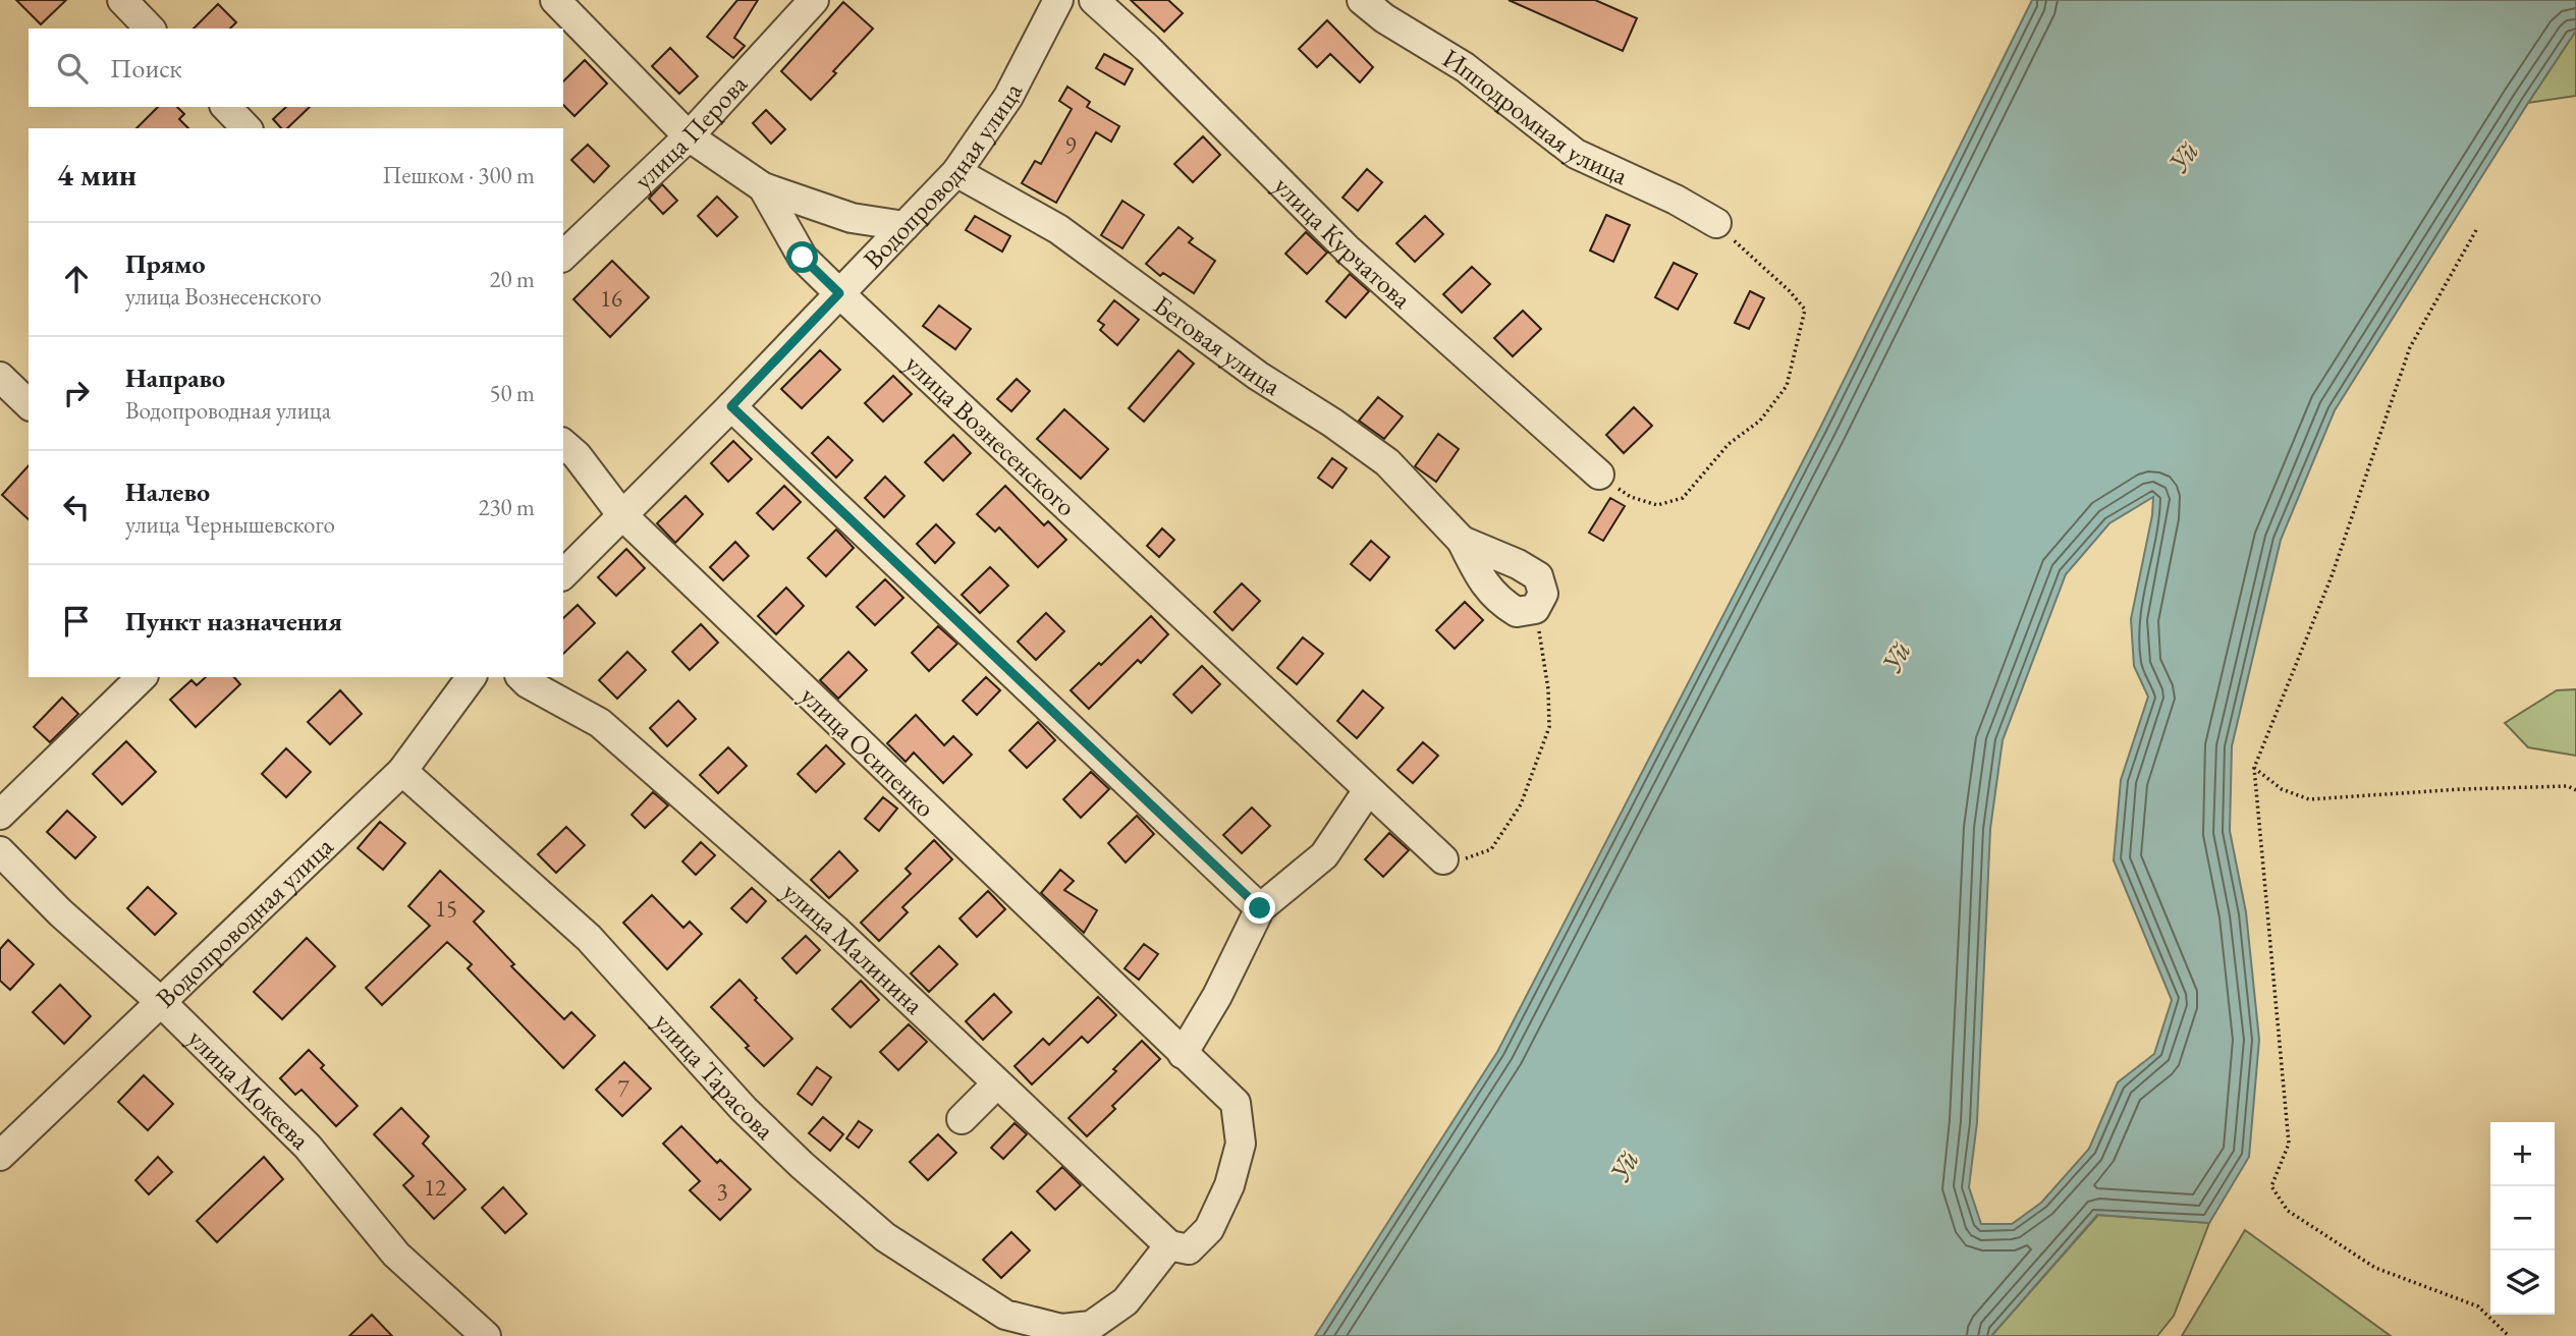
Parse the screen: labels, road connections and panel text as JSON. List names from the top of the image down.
{
  "streets": {
    "street": [
      "Ипподромная улица",
      "улица Перова",
      "Водопроводная улица",
      "улица Курчатова",
      "Беговая улица",
      "улица Вознесенского",
      "улица Осипенко",
      "улица Малинина",
      "улица Тарасова",
      "улица Мокеева"
    ]
  },
  "crossings": [
    ["улица Перова", "улица Вознесенского"],
    ["Водопроводная улица", "Беговая улица"],
    ["Водопроводная улица", "улица Вознесенского"],
    ["Водопроводная улица", "улица Осипенко"],
    ["Водопроводная улица", "улица Тарасова"],
    ["Водопроводная улица", "улица Мокеева"],
    ["улица Осипенко", "улица Малинина"],
    ["улица Осипенко", "улица Тарасова"],
    ["улица Малинина", "улица Тарасова"]
  ],
  "water": ["Уй"],
  "house_numbers": [
    "9",
    "16",
    "15",
    "7",
    "12",
    "3"
  ],
  "page": {
    "search": "Поиск",
    "heading": ["4 мин", "Пешком · 300 m"],
    "list": [
      ["Прямо", "улица Вознесенского", "20 m"],
      ["Направо", "Водопроводная улица", "50 m"],
      ["Налево", "улица Чернышевского", "230 m"],
      "Пункт назначения"
    ],
    "map_buttons": ["+", "−"]
  }
}
